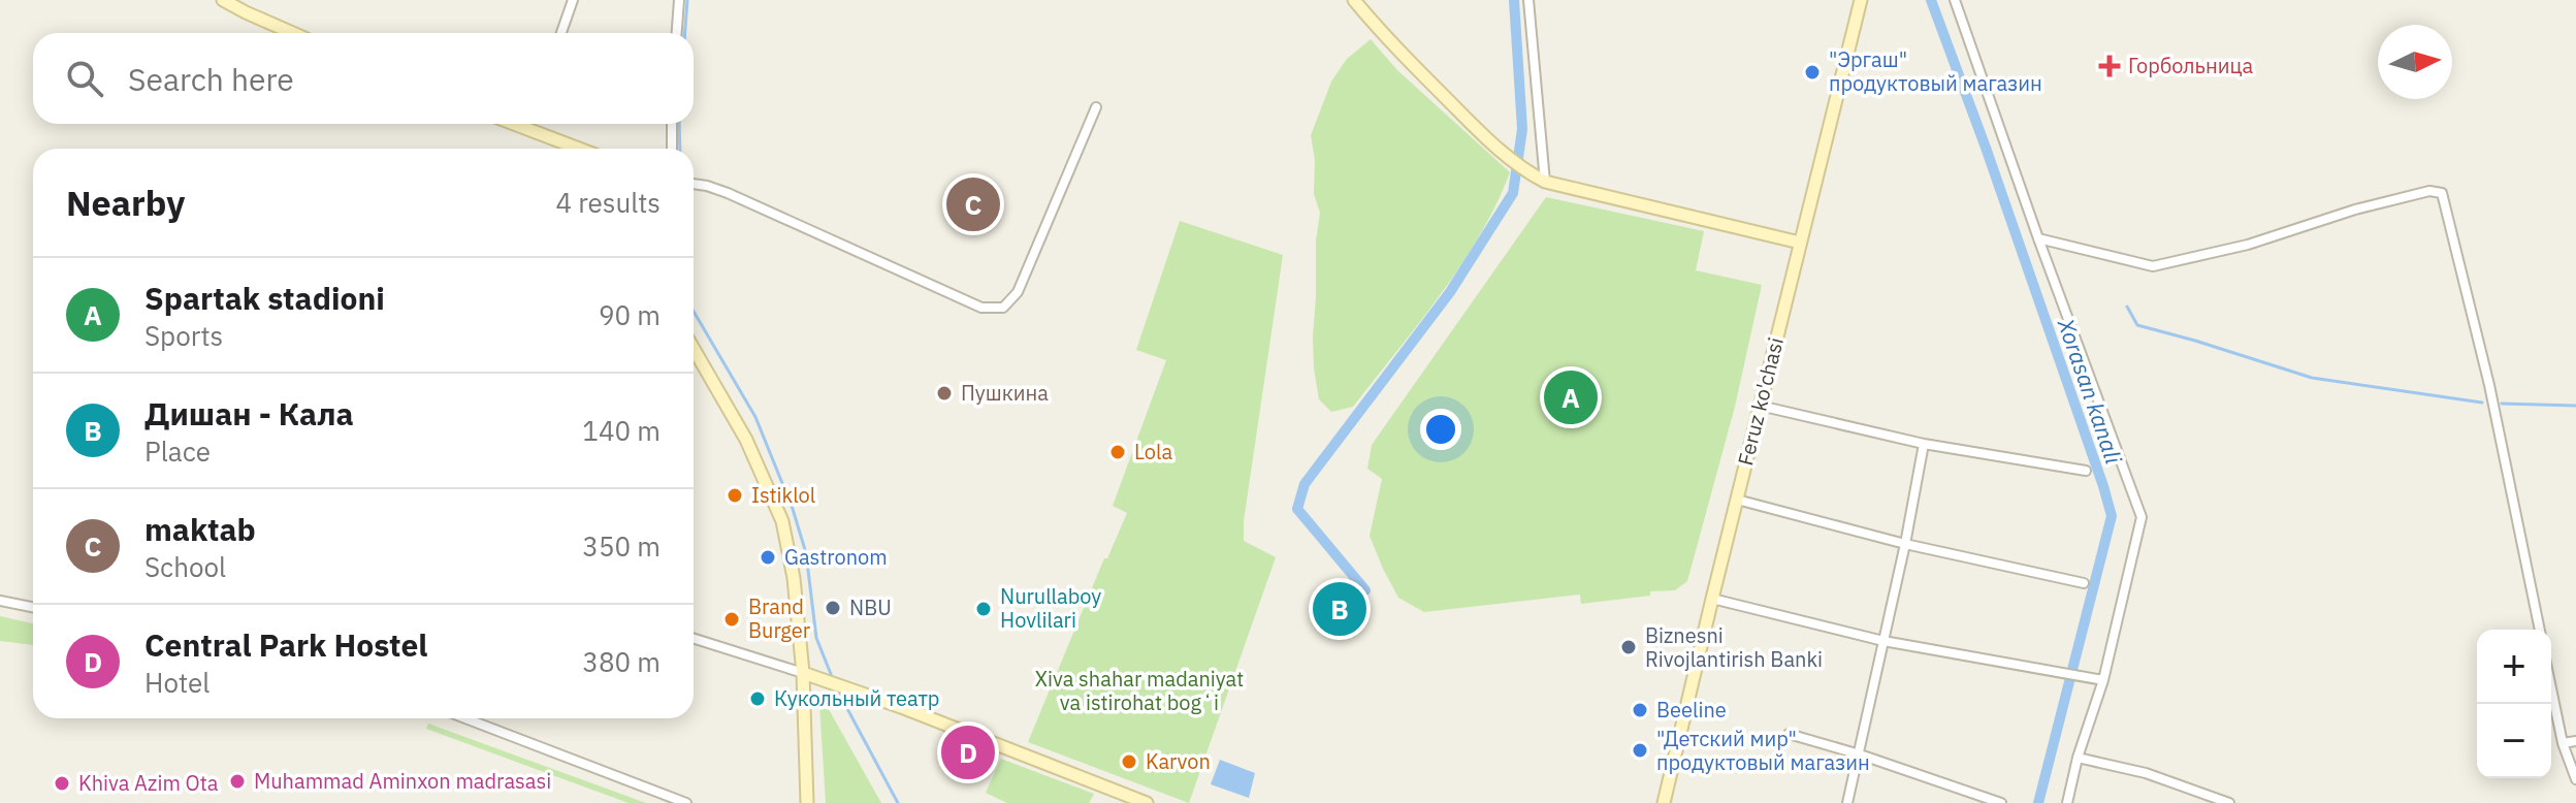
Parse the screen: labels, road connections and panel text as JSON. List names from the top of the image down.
{
  "streets": {
    "main road": ["Feruz ko'chasi"]
  },
  "water": ["Xorasan kanali"],
  "parks": ["Xiva shahar madaniyat va istirohat bogʻi"],
  "places": {
    "health": ["Горбольница"],
    "other": [
      "\"Эргаш\" продуктовый магазин",
      "Пушкина",
      "Lola",
      "Istiklol",
      "Gastronom",
      "NBU",
      "Nurullaboy Hovlilari",
      "Brand Burger",
      "Biznesni Rivojlantirish Banki",
      "Кукольный театр",
      "Beeline",
      "\"Детский мир\" продуктовый магазин",
      "Karvon",
      "Muhammad Aminxon madrasasi",
      "Khiva Azim Ota"
    ]
  },
  "north": "right",
  "page": {
    "search": "Search here",
    "heading": ["Nearby", "4 results"],
    "pins": [
      "C",
      "A",
      "B",
      "D"
    ],
    "list": [
      {
        "mark": "A",
        "name": "Spartak stadioni",
        "note": "Sports",
        "value": "90 m"
      },
      {
        "mark": "B",
        "name": "Дишан - Кала",
        "note": "Place",
        "value": "140 m"
      },
      {
        "mark": "C",
        "name": "maktab",
        "note": "School",
        "value": "350 m"
      },
      {
        "mark": "D",
        "name": "Central Park Hostel",
        "note": "Hotel",
        "value": "380 m"
      }
    ],
    "map_buttons": ["+", "−"]
  }
}
